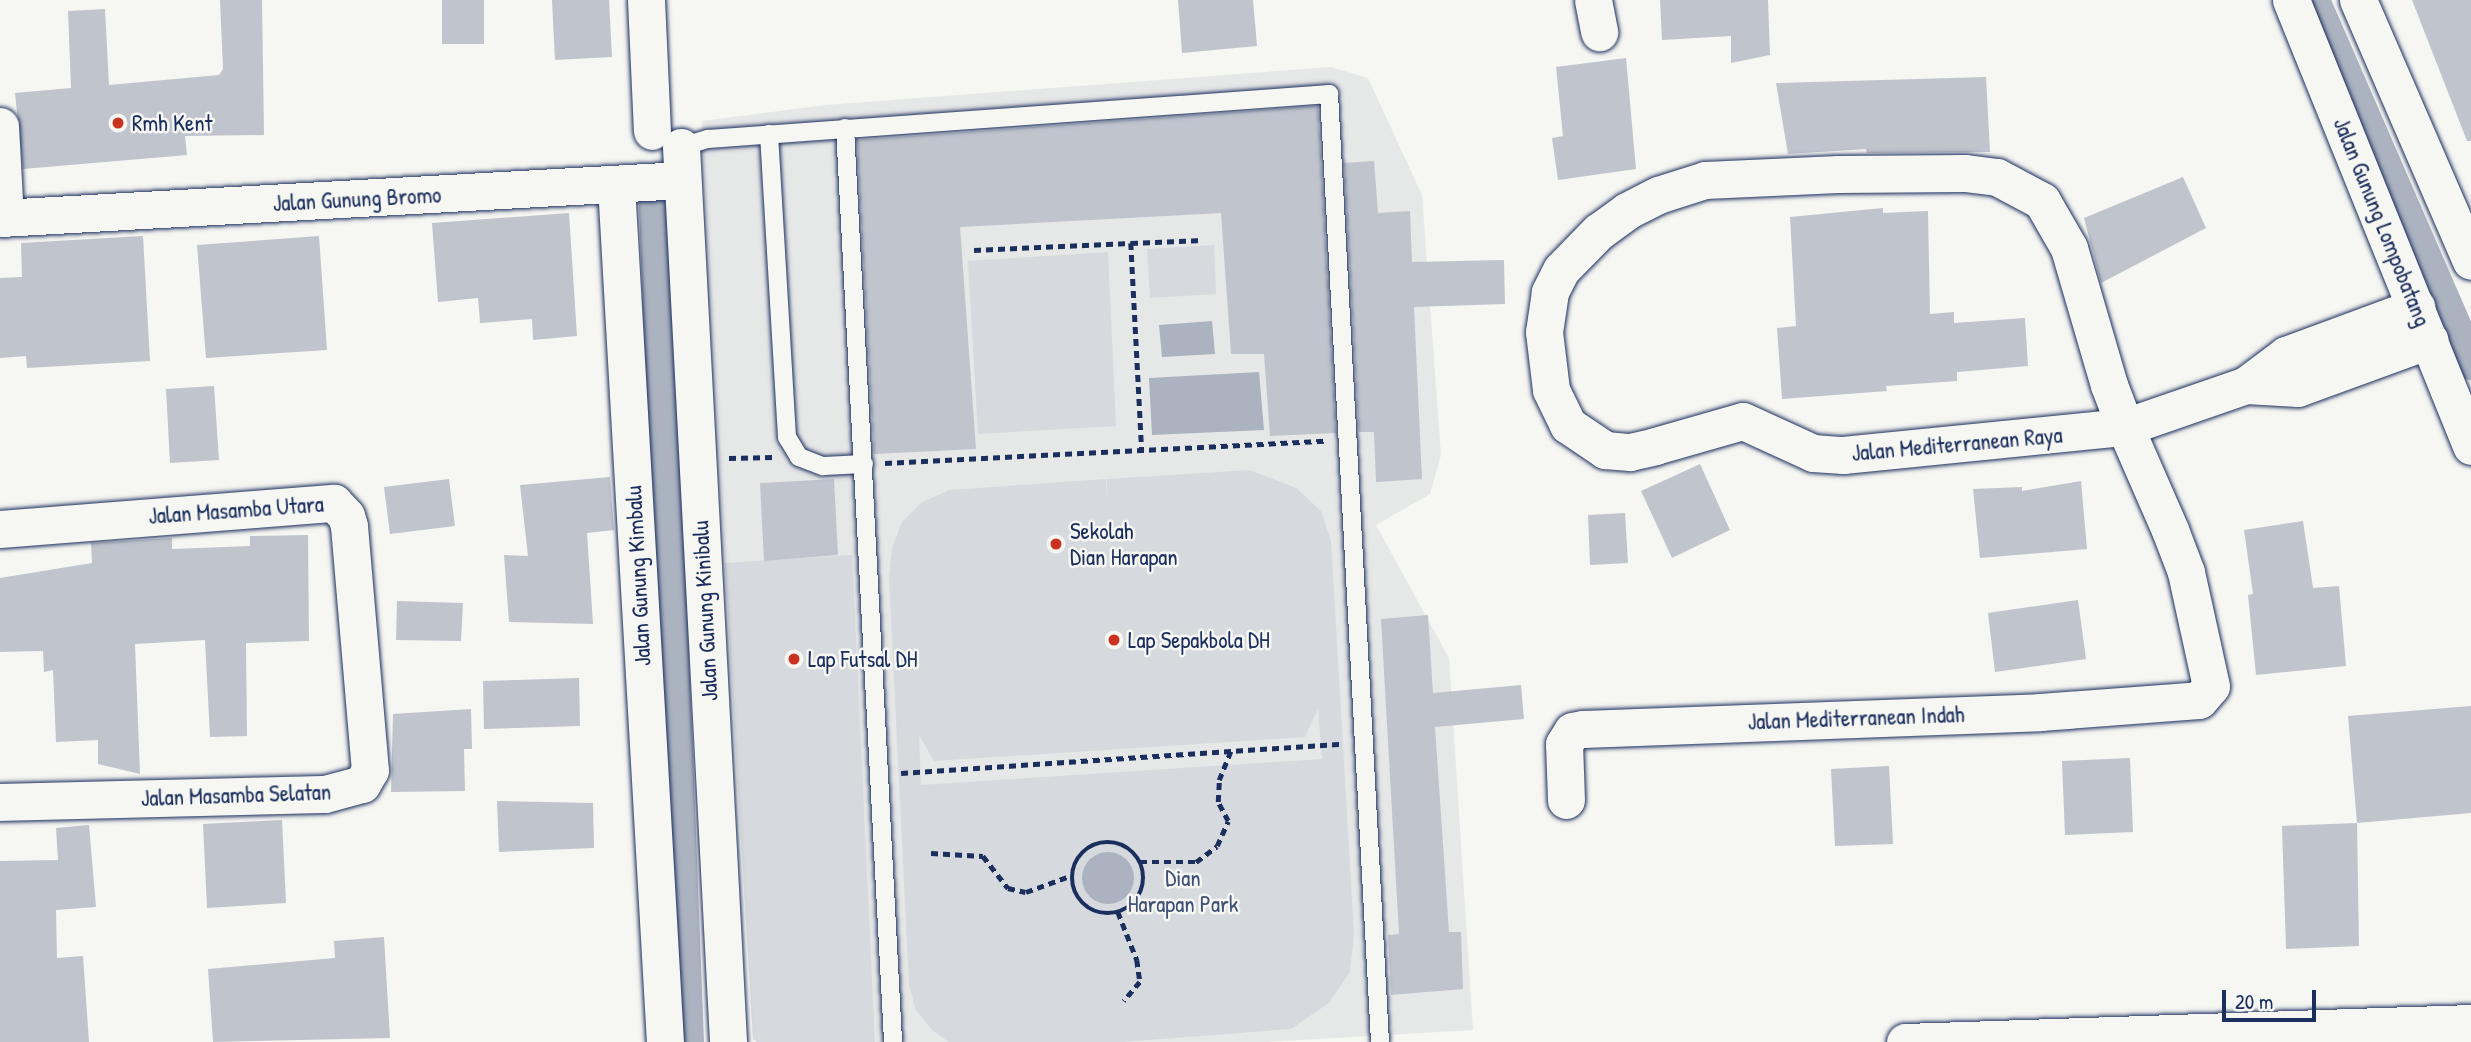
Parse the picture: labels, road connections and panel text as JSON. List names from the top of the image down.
{
  "streets": {
    "street": [
      "Jalan Gunung Bromo",
      "Jalan Gunung Lompobatang",
      "Jalan Mediterranean Raya",
      "Jalan Masamba Utara",
      "Jalan Gunung Kimbalu",
      "Jalan Gunung Kinibalu",
      "Jalan Mediterranean Indah",
      "Jalan Masamba Selatan"
    ]
  },
  "crossings": [
    ["Jalan Gunung Bromo", "Jalan Gunung Kimbalu"],
    ["Jalan Gunung Lompobatang", "Jalan Mediterranean Raya"],
    ["Jalan Mediterranean Raya", "Jalan Mediterranean Indah"],
    ["Jalan Masamba Utara", "Jalan Masamba Selatan"]
  ],
  "parks": ["Dian Harapan Park"],
  "places": [
    "Rmh Kent",
    "Sekolah Dian Harapan",
    "Lap Sepakbola DH",
    "Lap Futsal DH"
  ],
  "scale_bar": "20 m"
}
